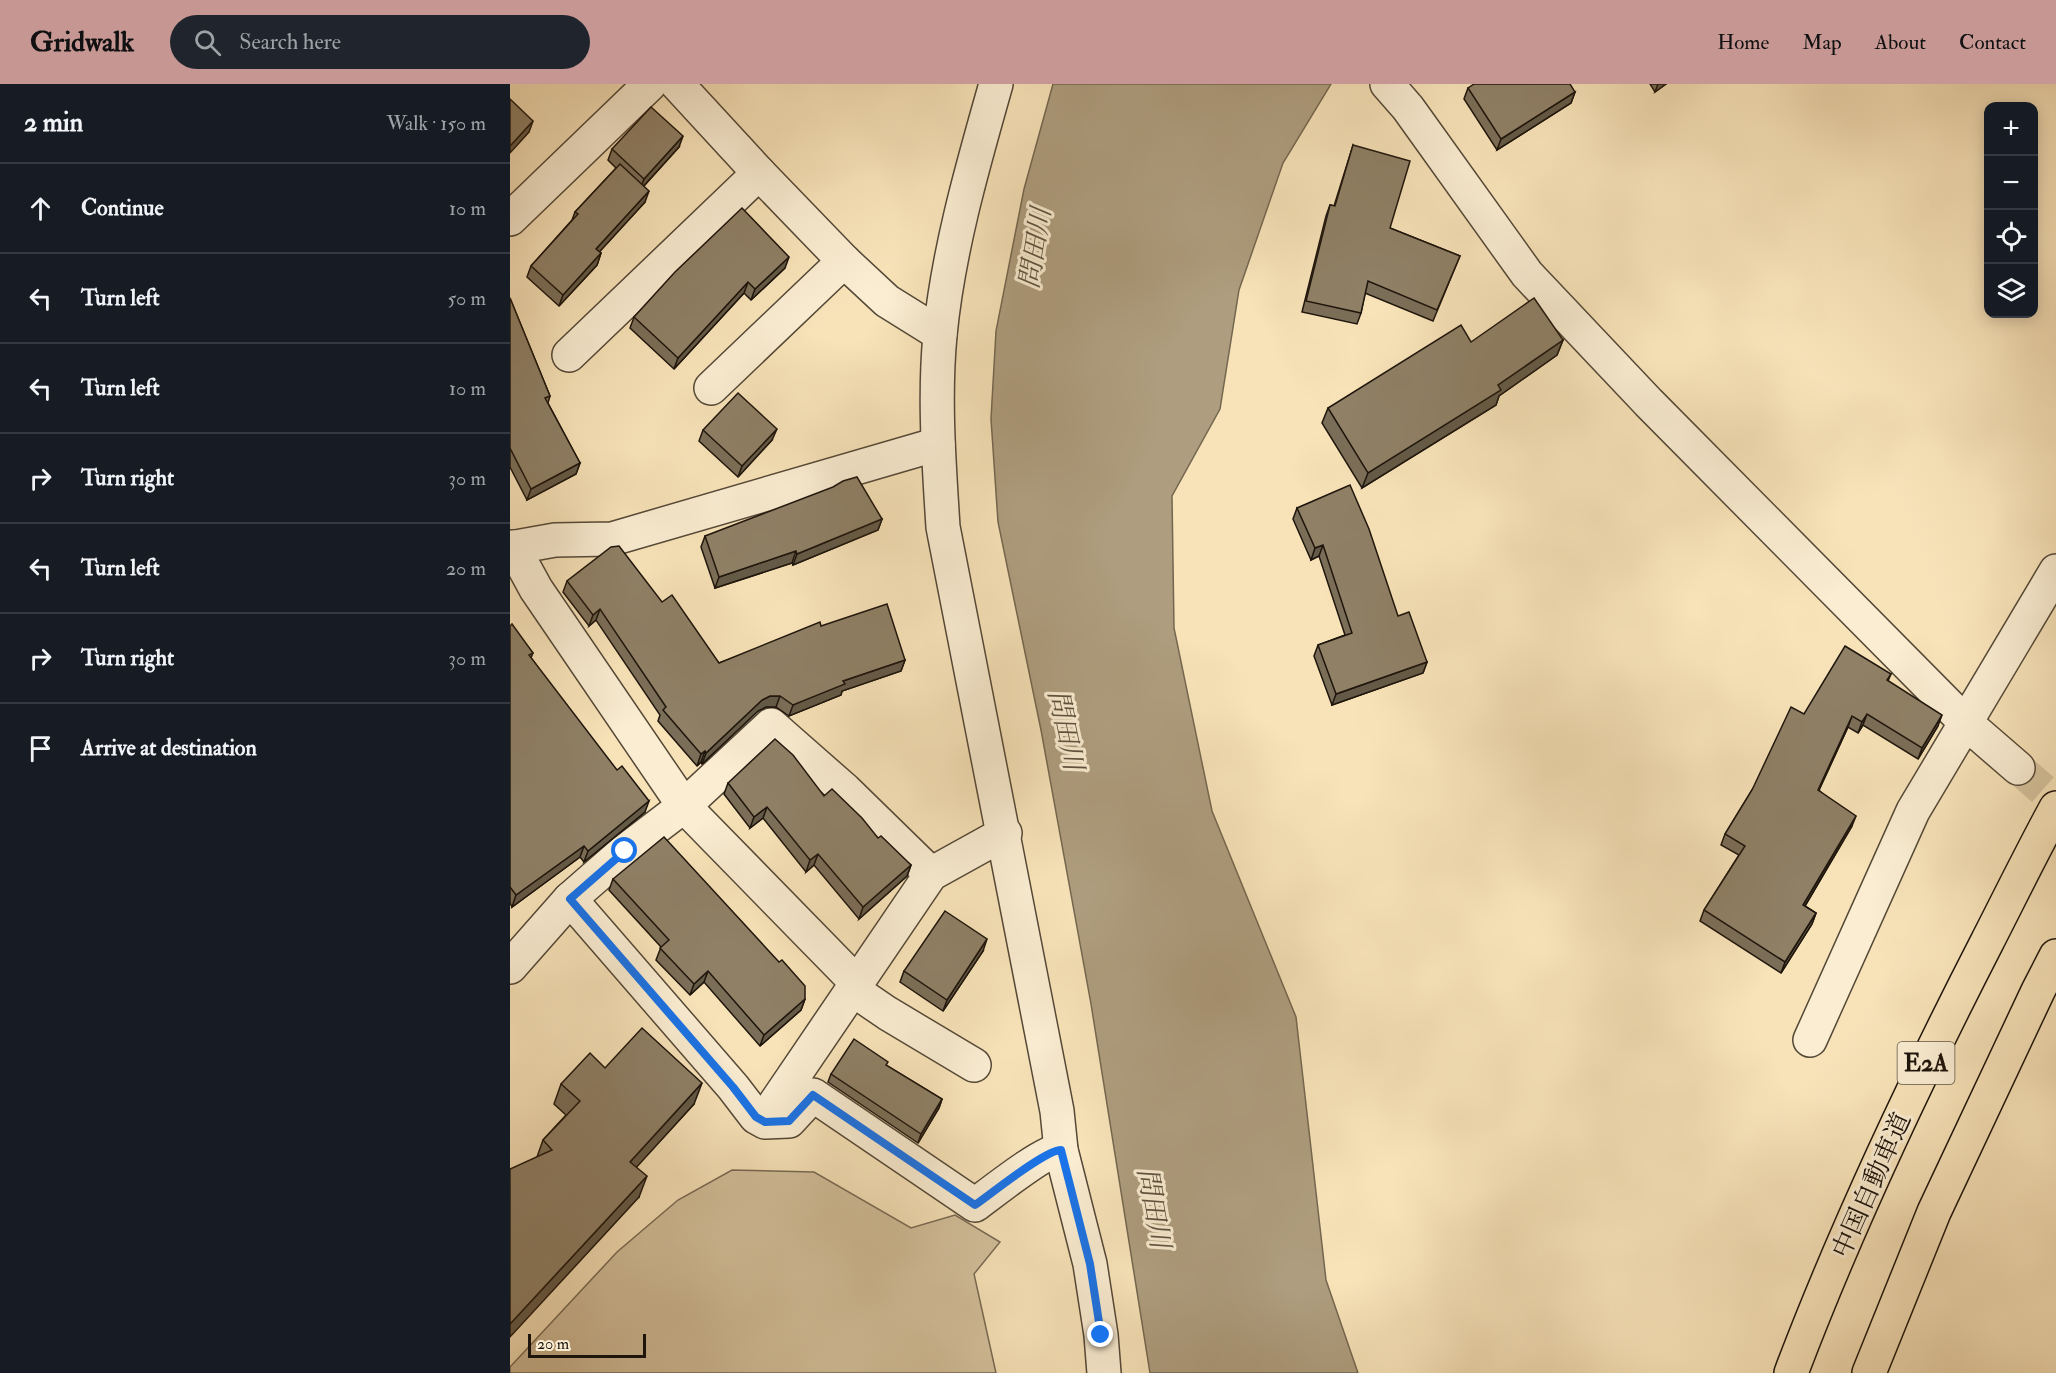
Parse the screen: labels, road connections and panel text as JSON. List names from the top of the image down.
{
  "streets": {
    "highway": ["E2A", "中国自動車道"]
  },
  "water": ["問田川"],
  "scale_bar": "20 m",
  "page": {
    "header": "Gridwalk",
    "search": "Search here",
    "nav": [
      "Home",
      "Map",
      "About",
      "Contact"
    ],
    "heading": ["2 min", "Walk · 150 m"],
    "map_buttons": ["+", "−"],
    "list": [
      ["Continue", "10 m"],
      ["Turn left", "50 m"],
      ["Turn left", "10 m"],
      ["Turn right", "30 m"],
      ["Turn left", "20 m"],
      ["Turn right", "30 m"],
      "Arrive at destination"
    ],
    "scale": "20 m"
  }
}
